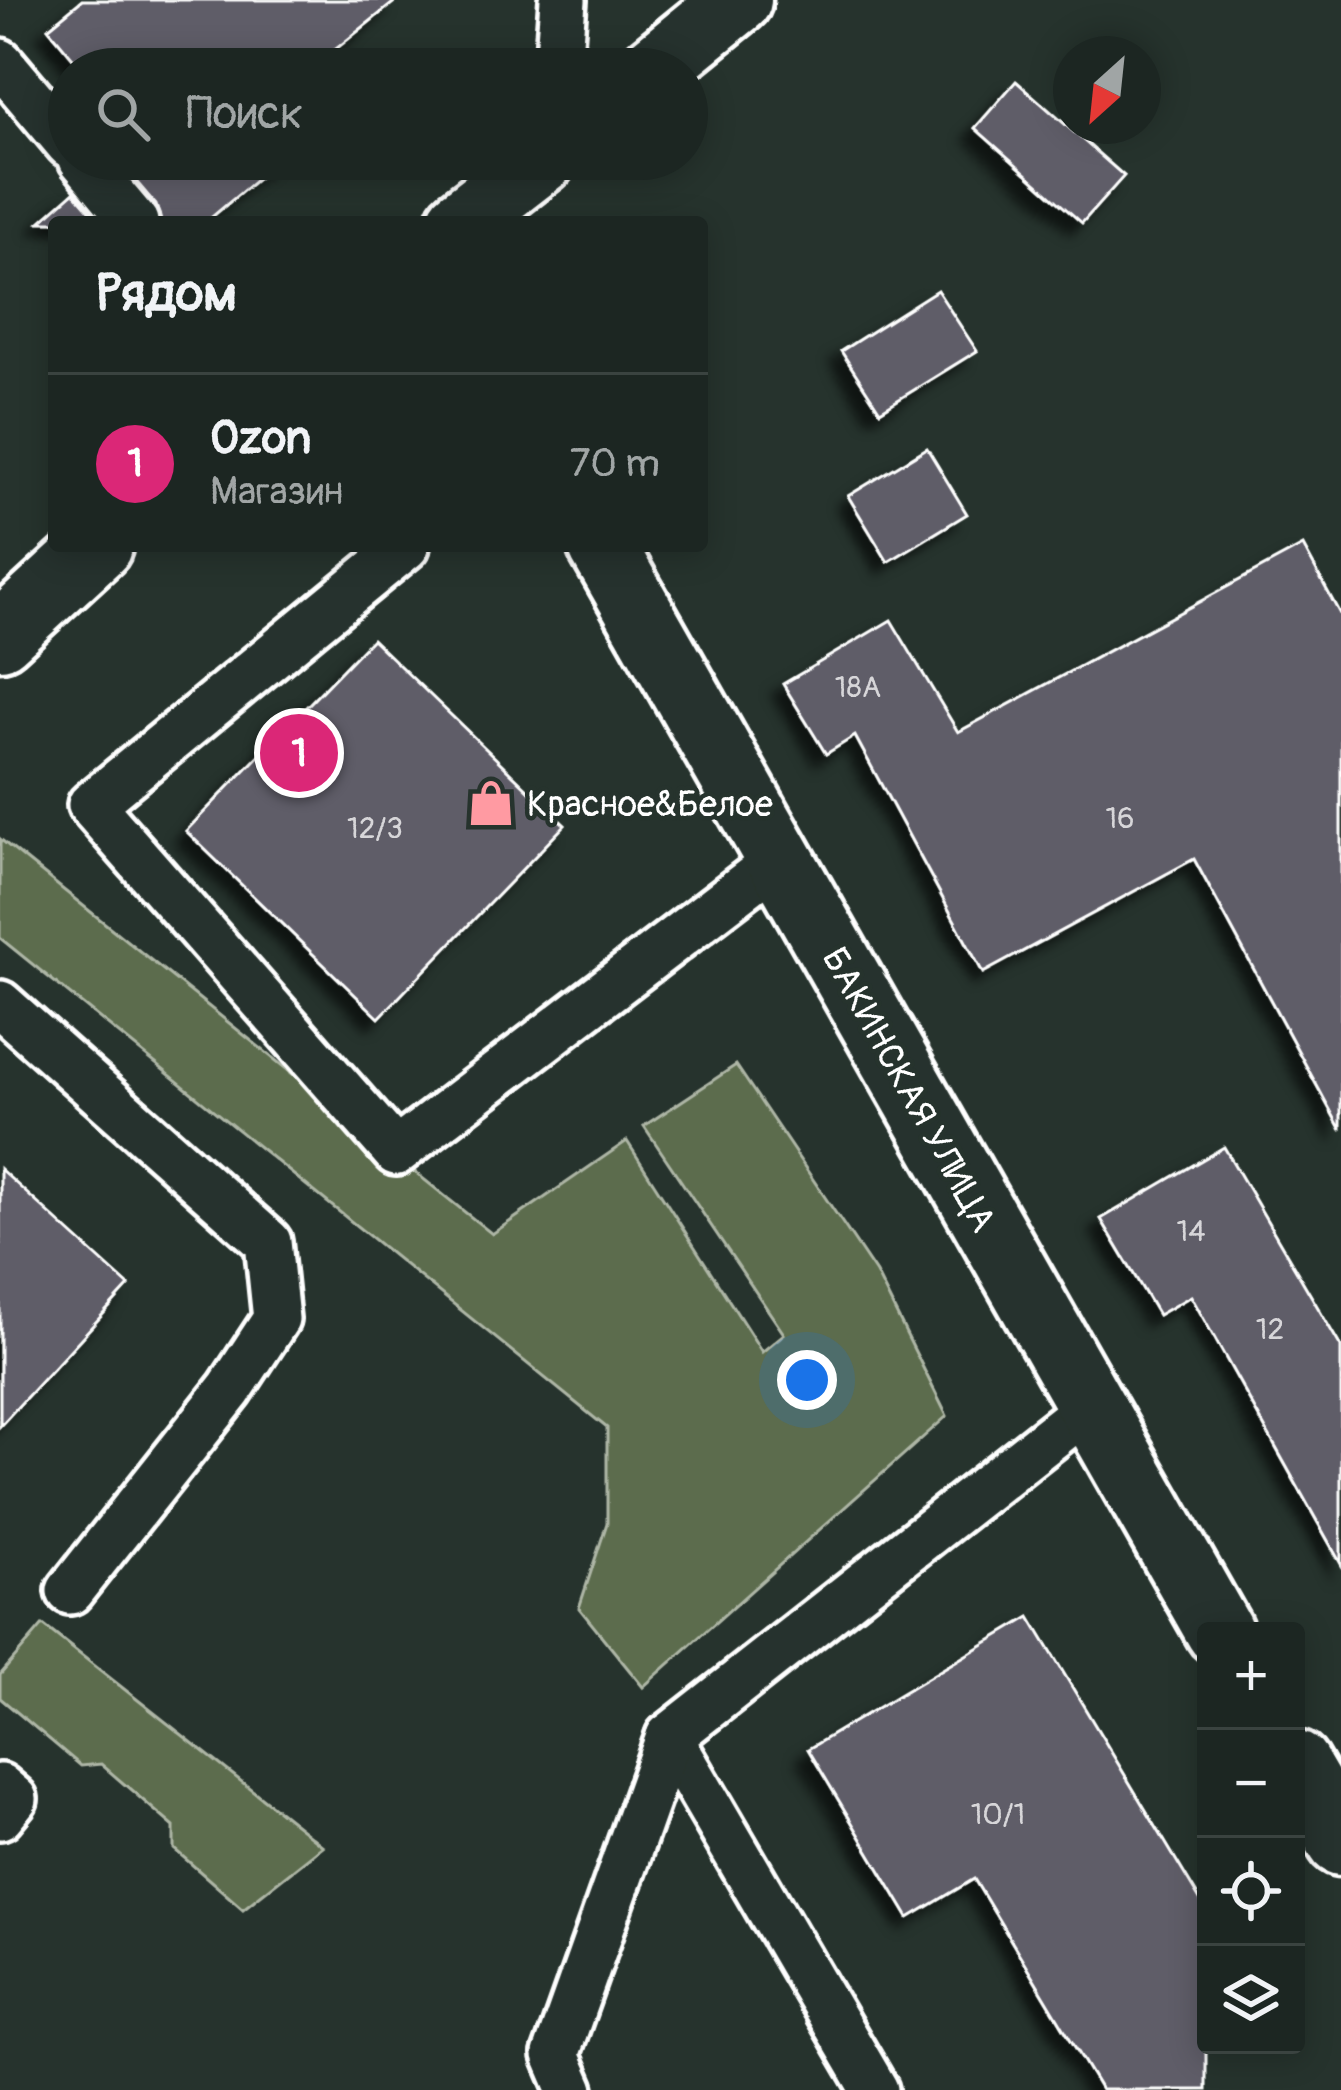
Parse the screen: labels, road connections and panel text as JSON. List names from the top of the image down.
{
  "streets": {
    "street": ["БАКИНСКАЯ УЛИЦА"]
  },
  "places": {
    "shop": ["Красное&Белое"]
  },
  "house_numbers": [
    "18А",
    "16",
    "12/3",
    "14",
    "12",
    "10/1"
  ],
  "north": "bottom left",
  "page": {
    "search": "Поиск",
    "heading": "Рядом",
    "list": [
      {
        "mark": "1",
        "name": "Ozon",
        "note": "Магазин",
        "value": "70 m"
      }
    ],
    "pins": "1",
    "map_buttons": ["+", "−"]
  }
}
